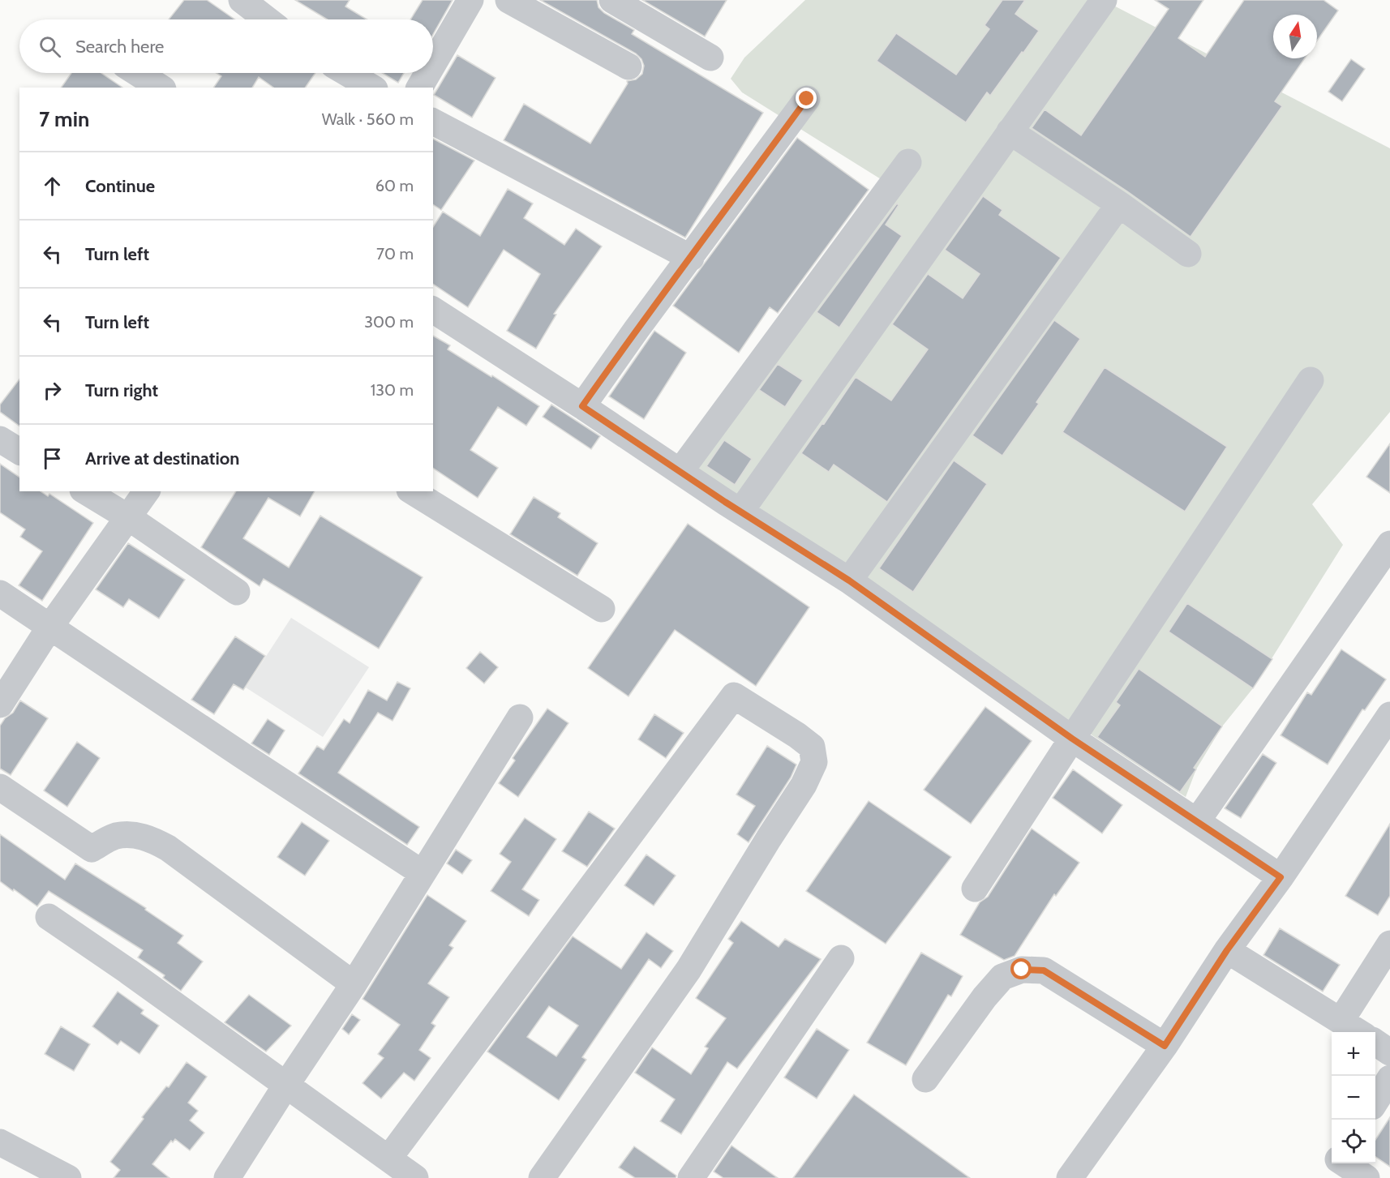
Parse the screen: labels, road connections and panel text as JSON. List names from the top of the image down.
{
  "north": "top",
  "page": {
    "search": "Search here",
    "heading": ["7 min", "Walk · 560 m"],
    "list": [
      ["Continue", "60 m"],
      ["Turn left", "70 m"],
      ["Turn left", "300 m"],
      ["Turn right", "130 m"],
      "Arrive at destination"
    ],
    "map_buttons": ["+", "−"]
  }
}
